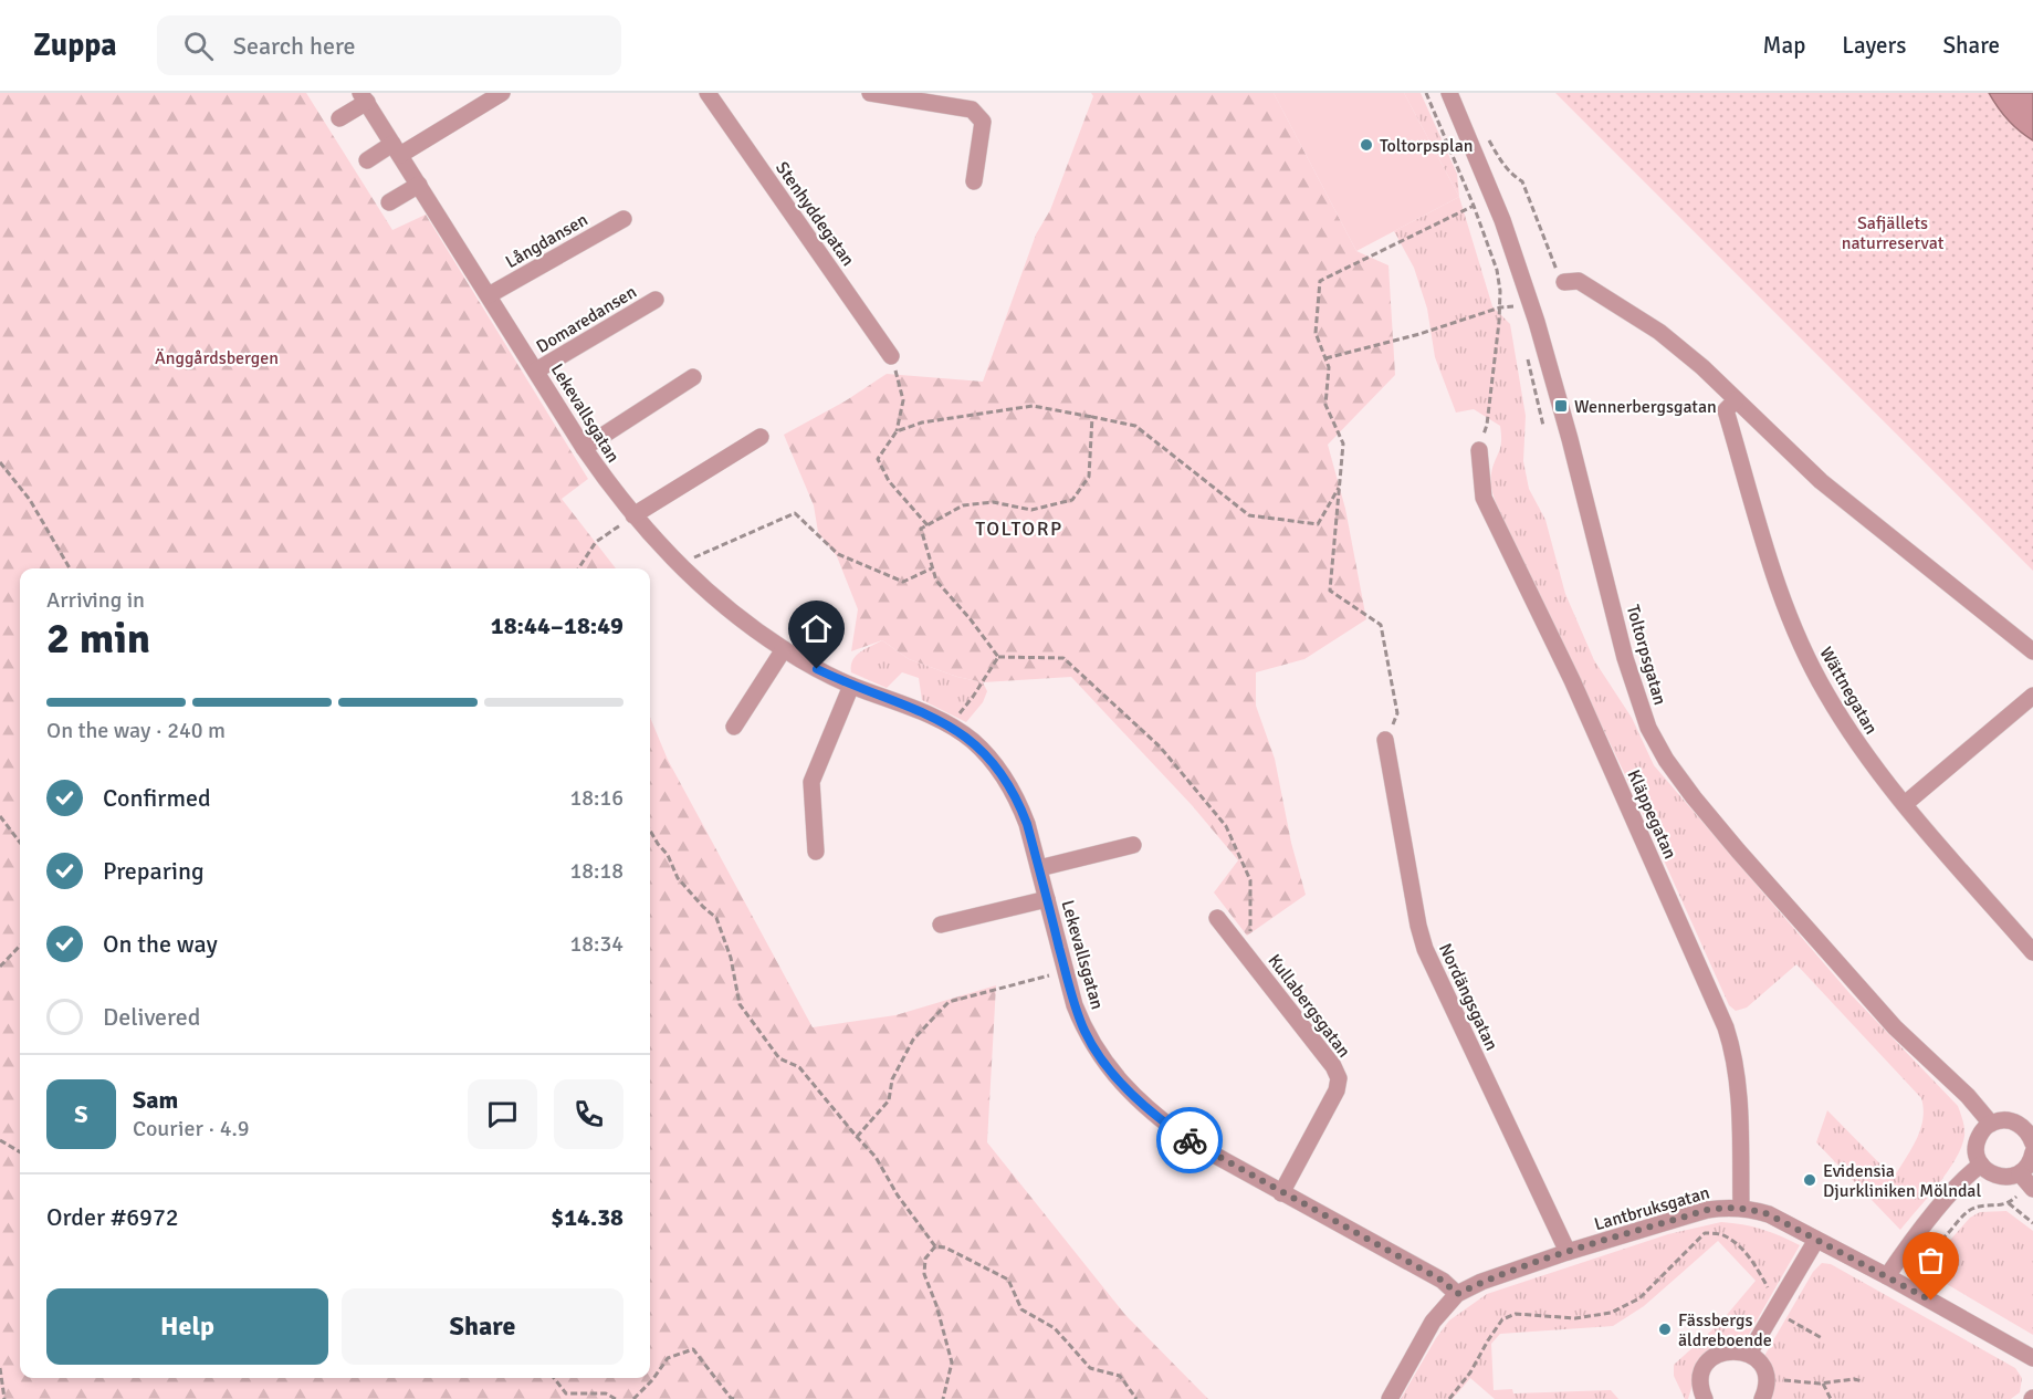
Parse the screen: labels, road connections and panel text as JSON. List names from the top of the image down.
{
  "streets": {
    "street": [
      "Stenhyddegatan",
      "Långdansen",
      "Domaredansen",
      "Lekevallsgatan",
      "Toltorpsgatan",
      "Wättnegatan",
      "Kläppegatan",
      "Nordängsgatan",
      "Kullabergsgatan",
      "Lantbruksgatan"
    ]
  },
  "crossings": [
    ["Långdansen", "Lekevallsgatan"],
    ["Domaredansen", "Lekevallsgatan"],
    ["Lekevallsgatan", "Kullabergsgatan"],
    ["Lekevallsgatan", "Lantbruksgatan"],
    ["Kläppegatan", "Lantbruksgatan"],
    ["Nordängsgatan", "Lantbruksgatan"]
  ],
  "districts": ["TOLTORP"],
  "parks": ["Safjällets naturreservat", "Änggårdsbergen"],
  "places": {
    "other": ["Toltorpsplan", "Evidensia Djurkliniken Mölndal", "Fässbergs äldreboende"],
    "transit": ["Wennerbergsgatan"]
  },
  "page": {
    "header": "Zuppa",
    "search": "Search here",
    "nav": ["Map", "Layers", "Share"],
    "heading": ["2 min", "Arriving in", "18:44–18:49"],
    "panel": [
      "Sam",
      "Courier · 4.9",
      "Order #6972",
      "$14.38"
    ],
    "bar": "On the way · 240 m",
    "list": [
      ["Confirmed", "18:16"],
      ["Preparing", "18:18"],
      ["On the way", "18:34"],
      "Delivered"
    ],
    "round": "S",
    "buttons": ["Help", "Share"]
  }
}
